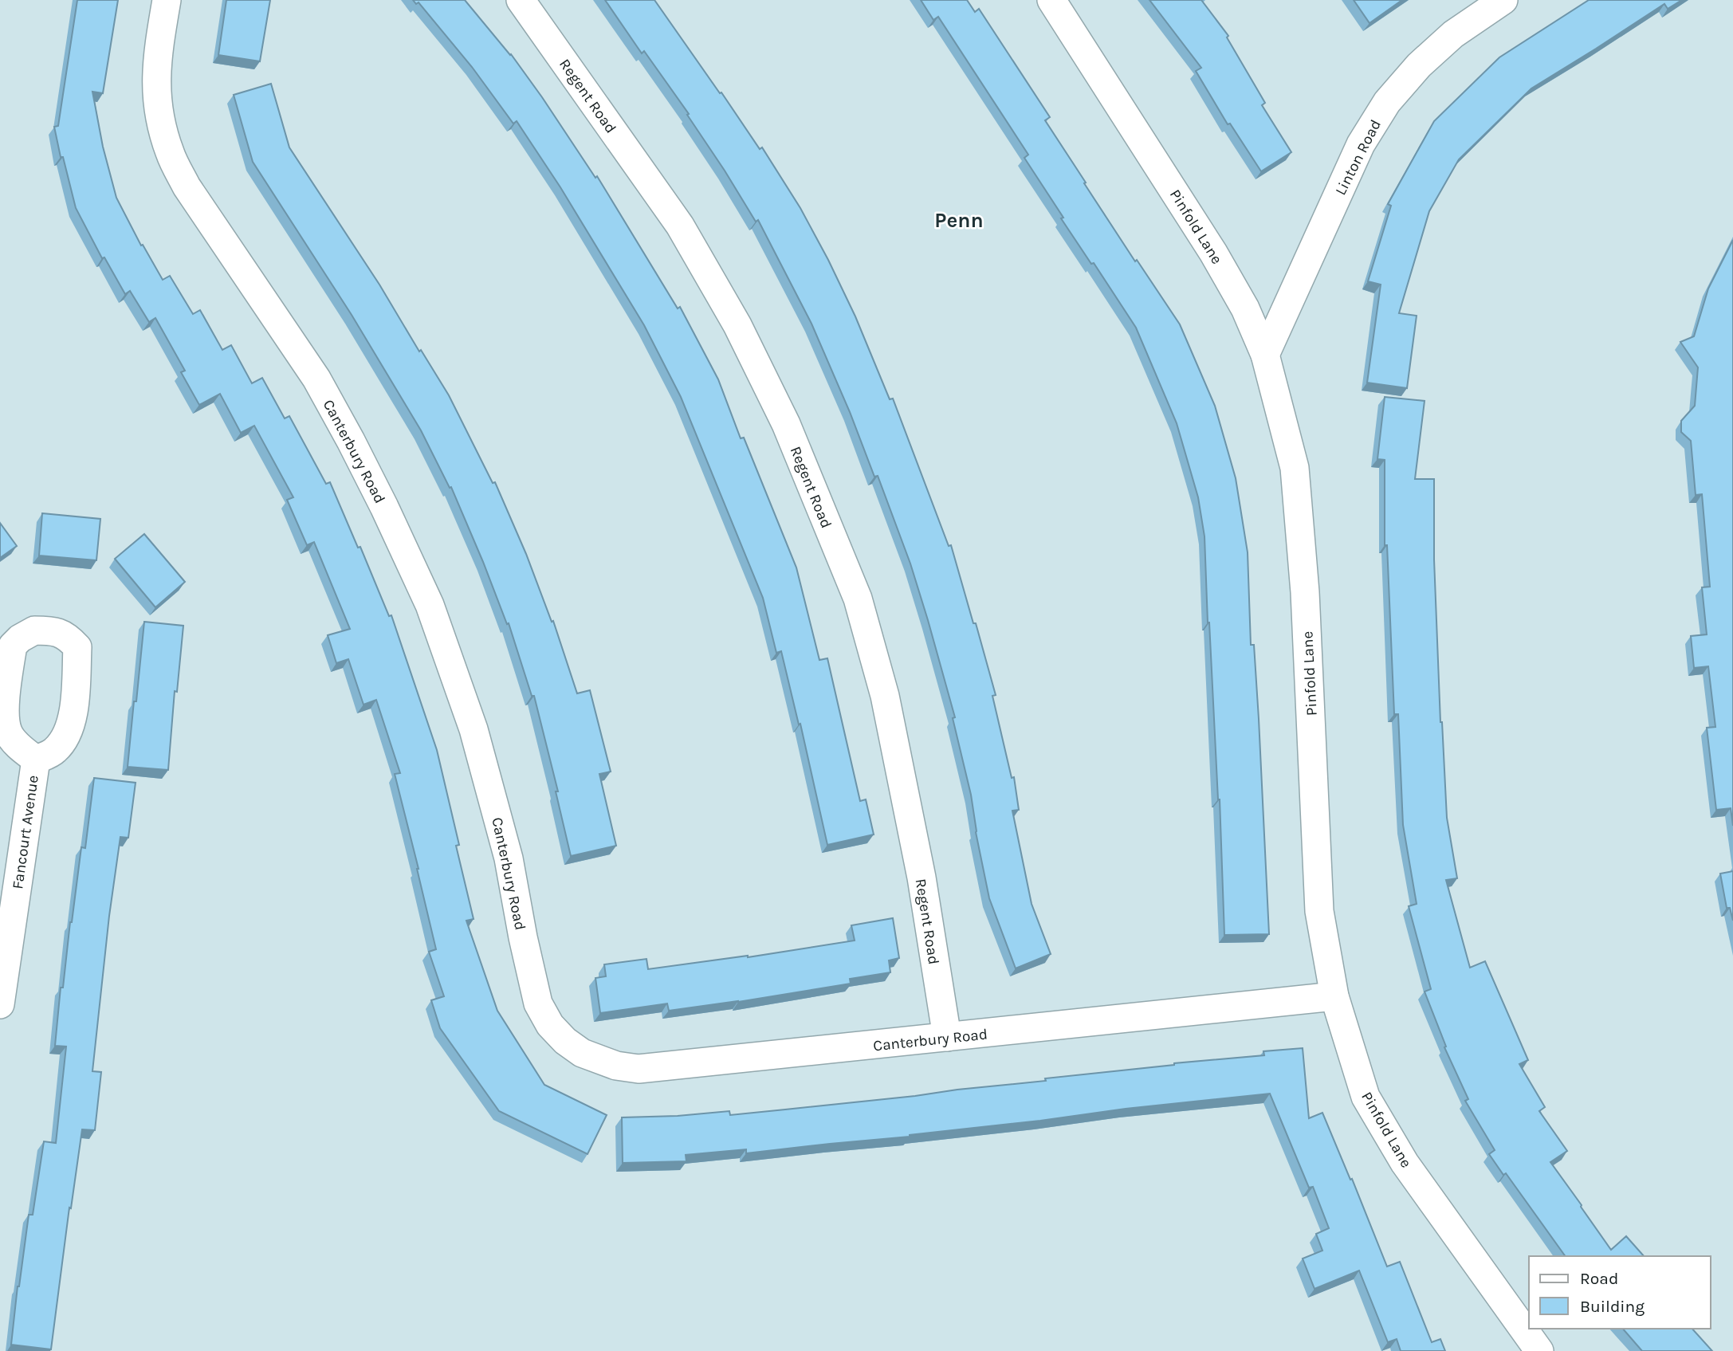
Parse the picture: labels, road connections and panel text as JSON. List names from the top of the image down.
{
  "streets": {
    "street": [
      "Regent Road",
      "Linton Road",
      "Pinfold Lane",
      "Canterbury Road",
      "Fancourt Avenue"
    ]
  },
  "crossings": [
    ["Regent Road", "Canterbury Road"],
    ["Linton Road", "Pinfold Lane"],
    ["Pinfold Lane", "Canterbury Road"]
  ],
  "districts": ["Penn"],
  "legend": ["Road", "Building"]
}
